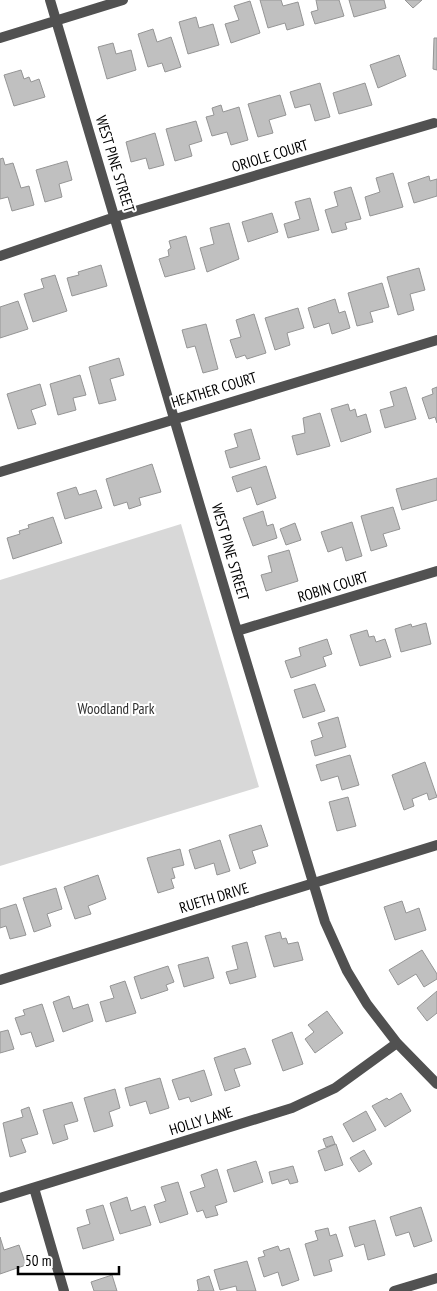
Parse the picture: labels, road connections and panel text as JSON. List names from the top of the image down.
{
  "streets": {
    "street": [
      "ORIOLE COURT",
      "WEST PINE STREET",
      "HEATHER COURT",
      "ROBIN COURT",
      "RUETH DRIVE",
      "HOLLY LANE"
    ]
  },
  "crossings": [
    ["ORIOLE COURT", "WEST PINE STREET"],
    ["WEST PINE STREET", "HEATHER COURT"],
    ["WEST PINE STREET", "ROBIN COURT"],
    ["WEST PINE STREET", "RUETH DRIVE"],
    ["WEST PINE STREET", "HOLLY LANE"]
  ],
  "parks": ["Woodland Park"],
  "scale_bar": "50 m"
}
